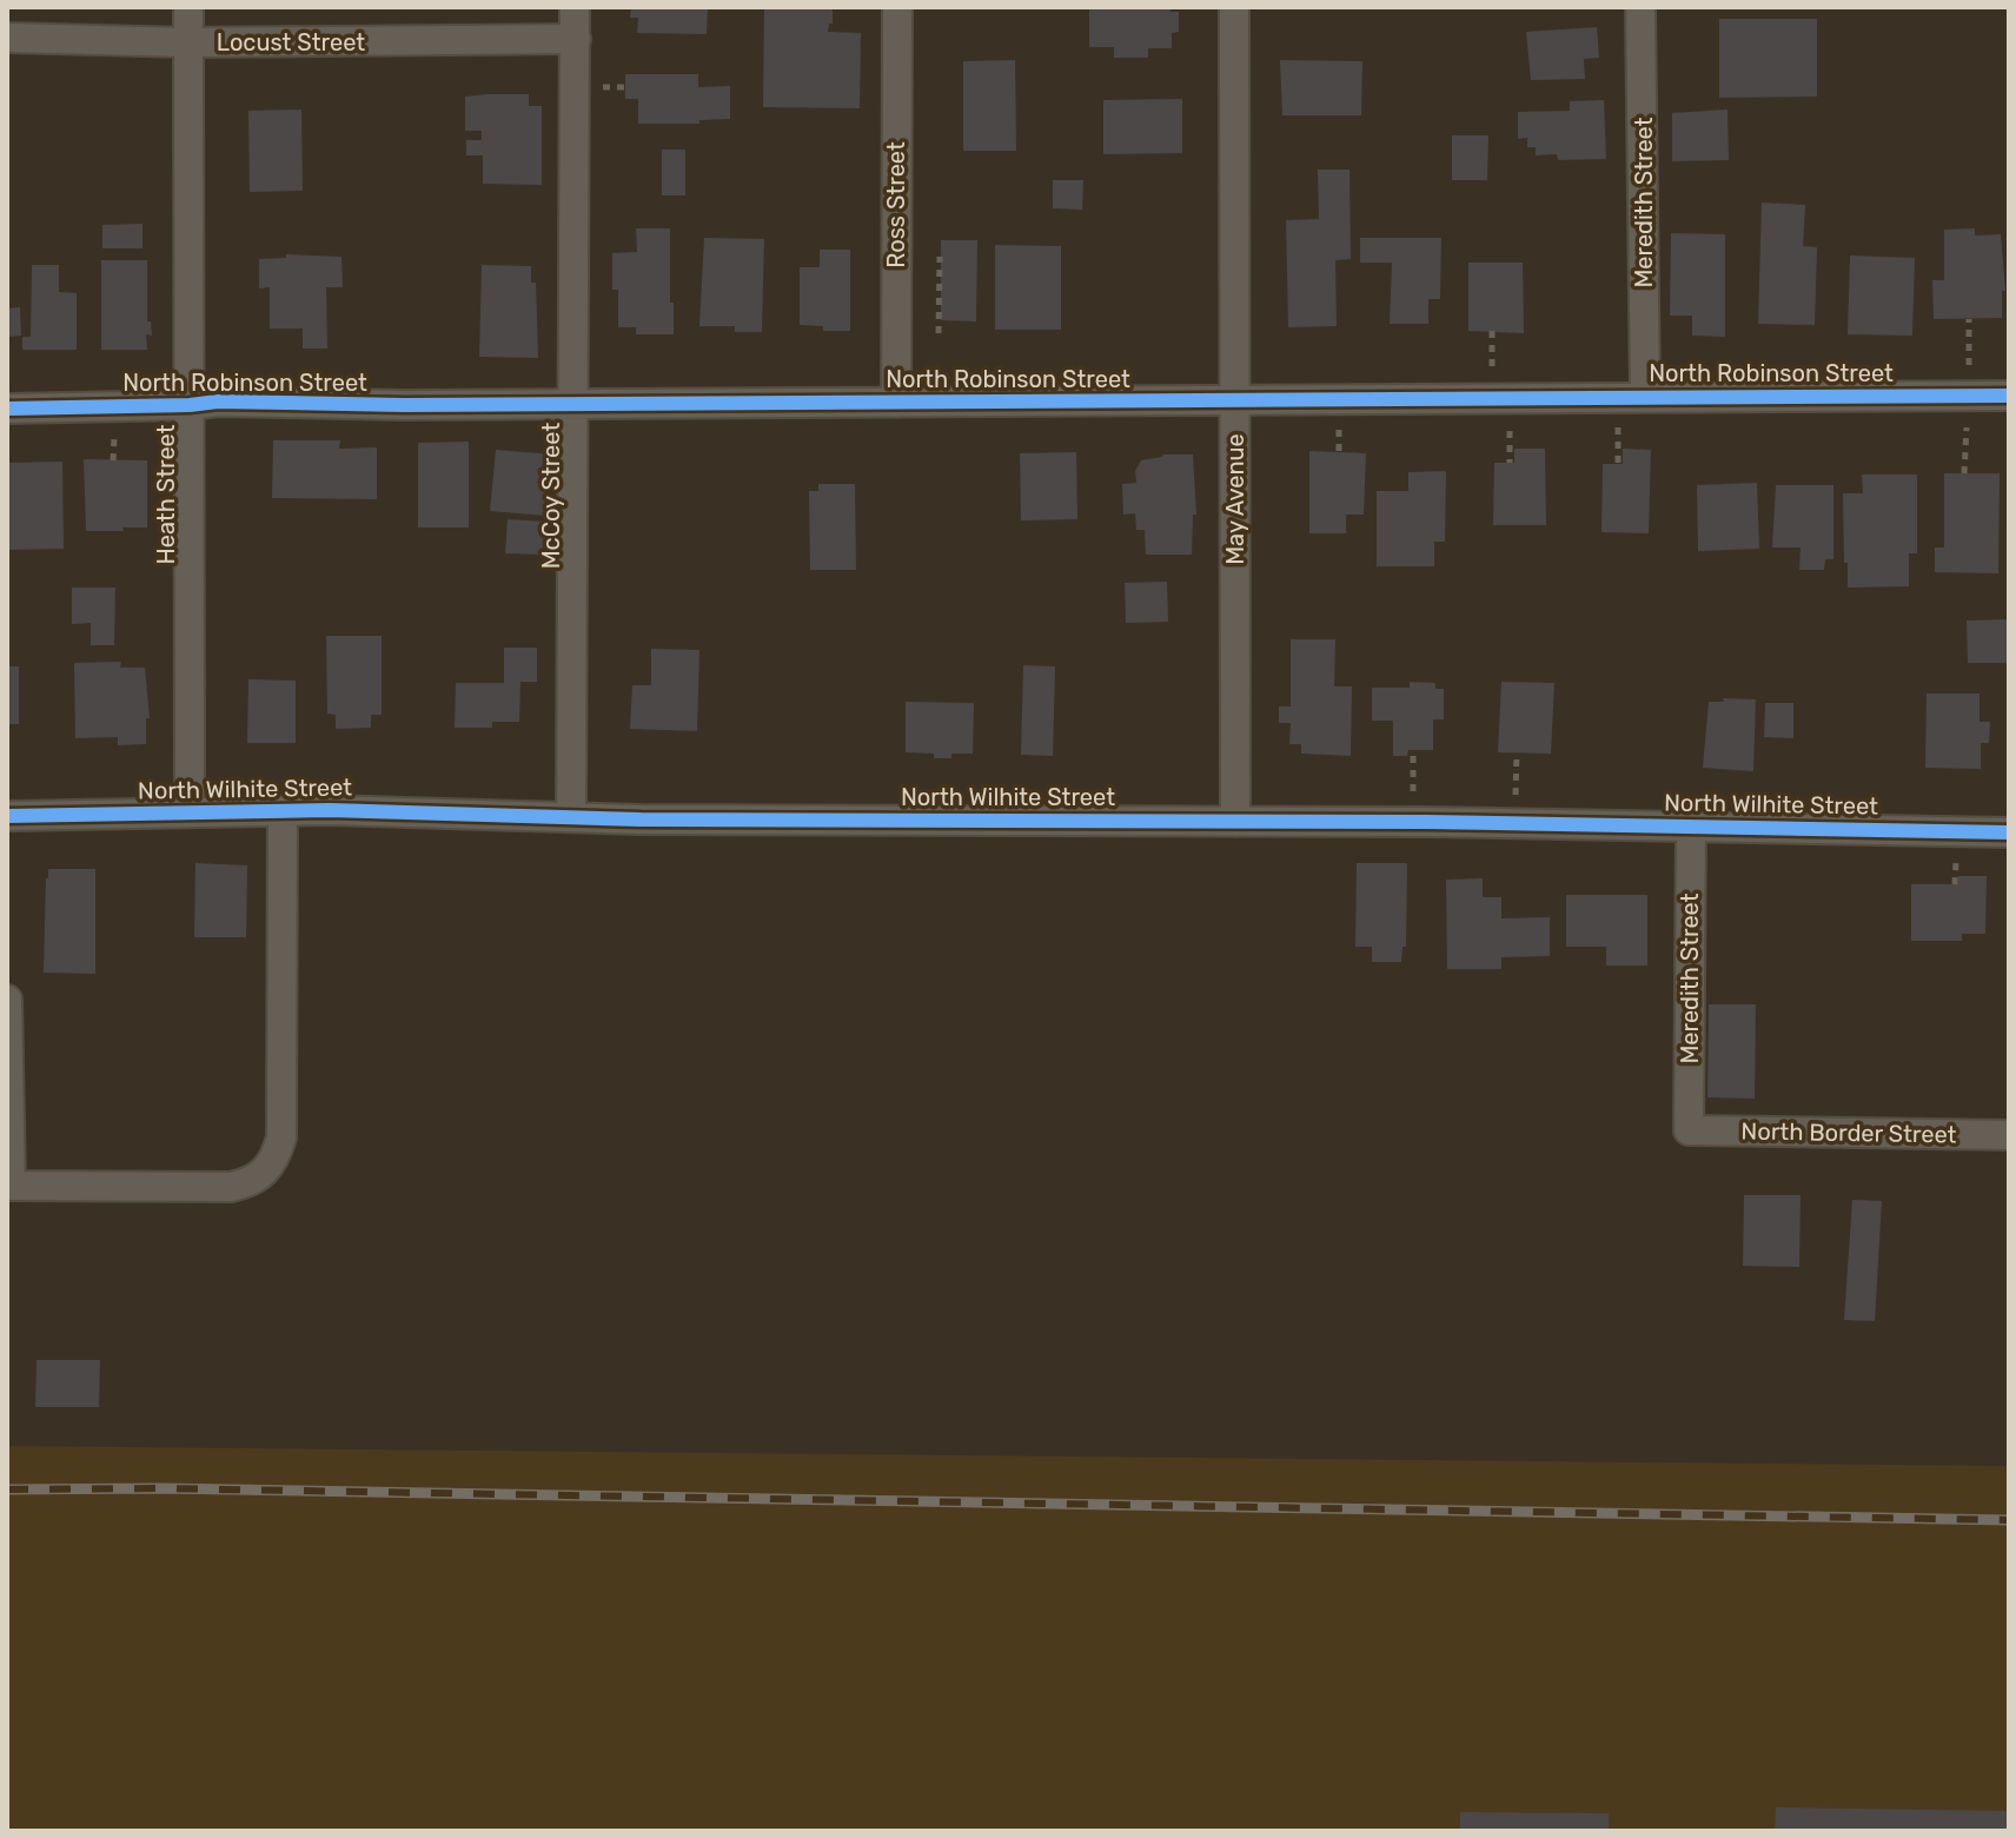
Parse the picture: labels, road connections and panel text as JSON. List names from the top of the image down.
{
  "streets": {
    "street": [
      "Locust Street",
      "Meredith Street",
      "Ross Street",
      "North Robinson Street",
      "Heath Street",
      "McCoy Street",
      "May Avenue",
      "North Wilhite Street",
      "North Border Street"
    ]
  },
  "crossings": [
    ["Locust Street", "Heath Street"],
    ["Locust Street", "McCoy Street"],
    ["Meredith Street", "North Robinson Street"],
    ["Meredith Street", "North Wilhite Street"],
    ["Meredith Street", "North Border Street"],
    ["Ross Street", "North Robinson Street"],
    ["North Robinson Street", "Heath Street"],
    ["North Robinson Street", "McCoy Street"],
    ["North Robinson Street", "May Avenue"],
    ["Heath Street", "North Wilhite Street"],
    ["McCoy Street", "North Wilhite Street"],
    ["May Avenue", "North Wilhite Street"]
  ]
}
